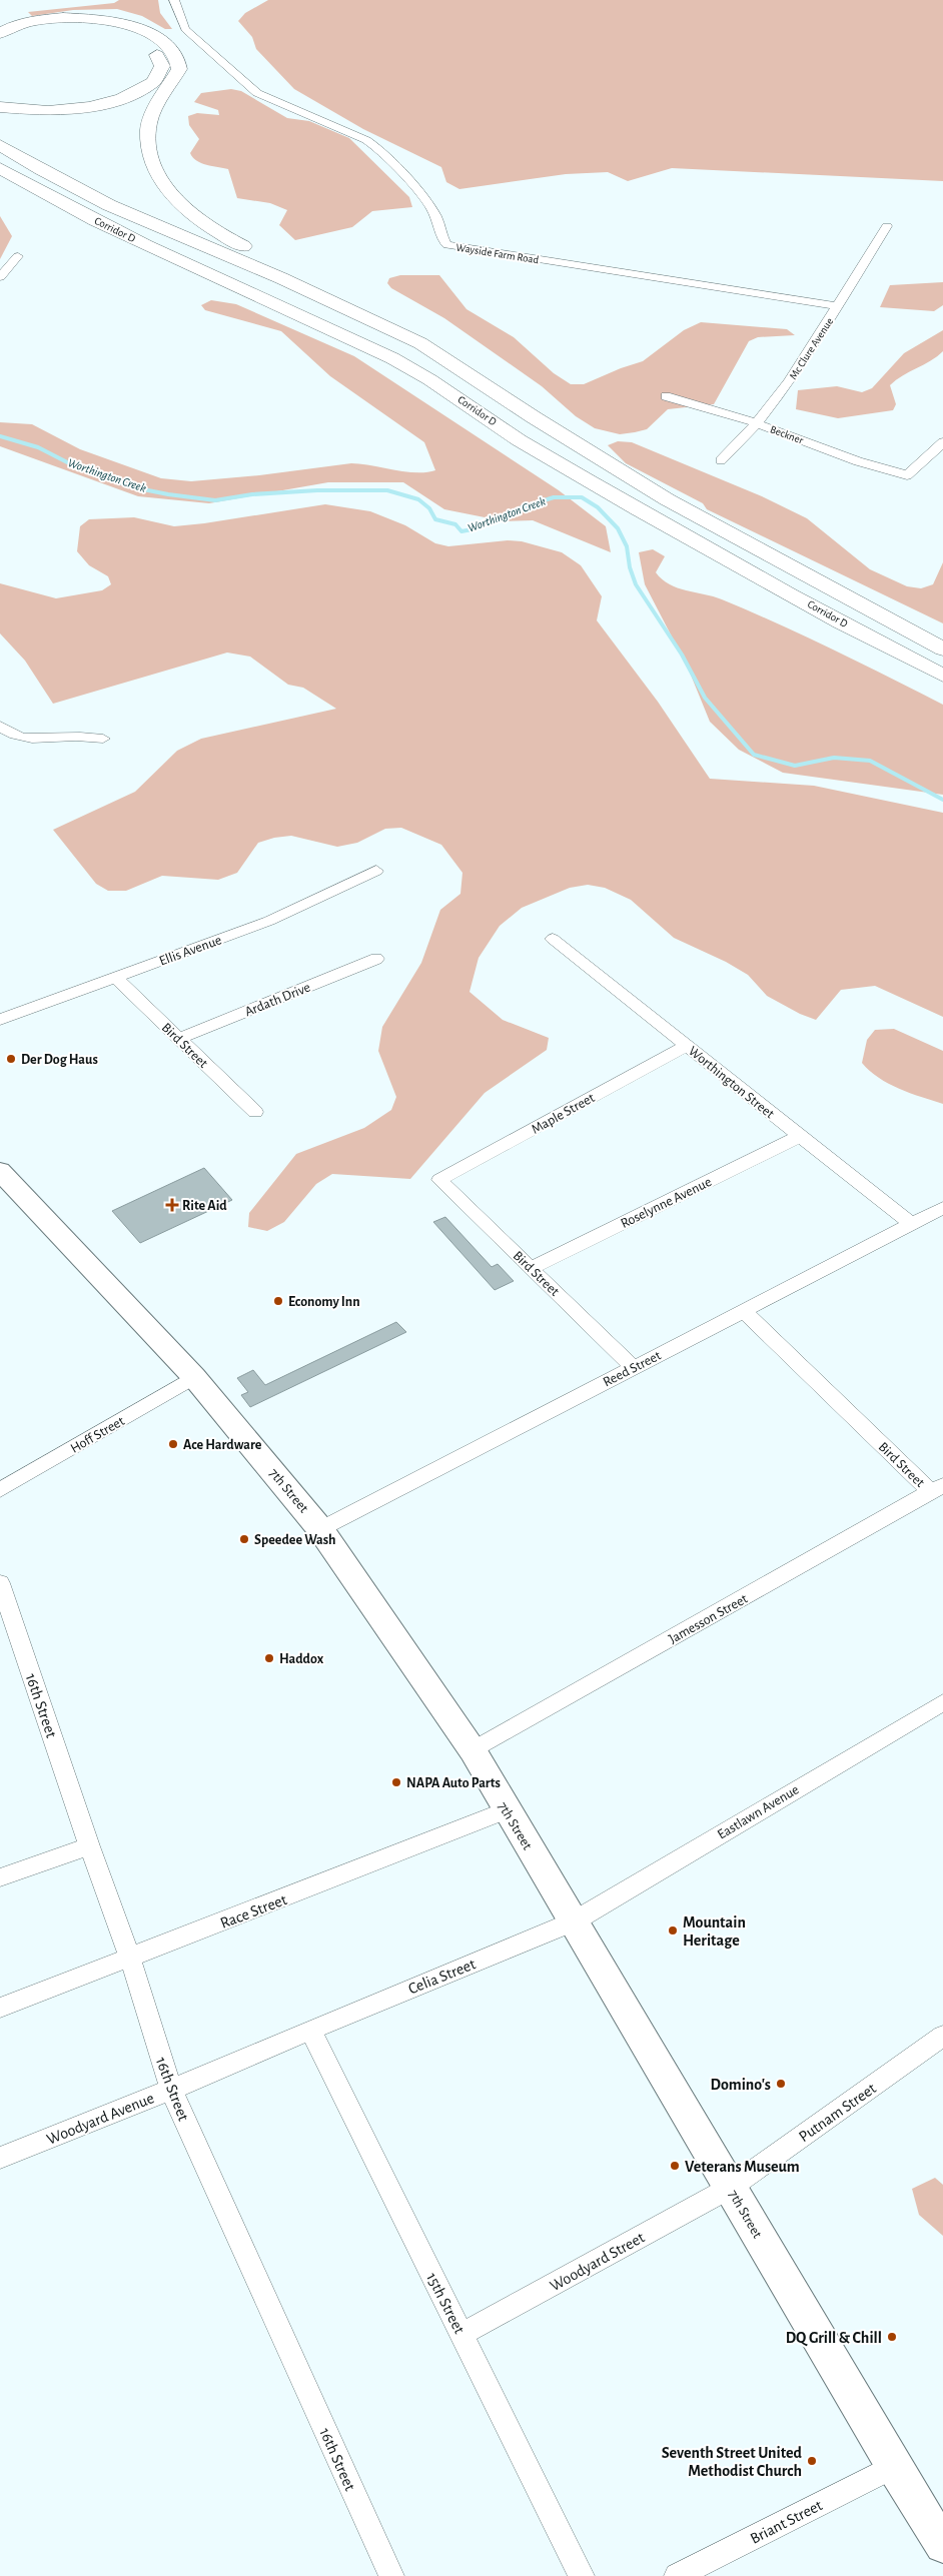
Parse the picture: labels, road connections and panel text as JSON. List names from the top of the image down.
{
  "streets": {
    "highway": ["Corridor D"],
    "main road": ["7th Street"],
    "street": [
      "Wayside Farm Road",
      "Mc Clure Avenue",
      "Beckner",
      "Ellis Avenue",
      "Ardath Drive",
      "Bird Street",
      "Worthington Street",
      "Maple Street",
      "Roselynne Avenue",
      "Reed Street",
      "Hoff Street",
      "Jamesson Street",
      "16th Street",
      "Eastlawn Avenue",
      "Race Street",
      "Celia Street",
      "Putnam Street",
      "Woodyard Avenue",
      "Woodyard Street",
      "15th Street",
      "Briant Street"
    ]
  },
  "crossings": [
    ["Wayside Farm Road", "Mc Clure Avenue"],
    ["Mc Clure Avenue", "Beckner"],
    ["Ellis Avenue", "Bird Street"],
    ["Ardath Drive", "Bird Street"],
    ["Bird Street", "Maple Street"],
    ["Bird Street", "Roselynne Avenue"],
    ["Bird Street", "Reed Street"],
    ["Bird Street", "Jamesson Street"],
    ["Worthington Street", "Maple Street"],
    ["Worthington Street", "Roselynne Avenue"],
    ["Worthington Street", "Reed Street"],
    ["Reed Street", "7th Street"],
    ["Hoff Street", "7th Street"],
    ["7th Street", "Jamesson Street"],
    ["7th Street", "Eastlawn Avenue"],
    ["7th Street", "Race Street"],
    ["7th Street", "Celia Street"],
    ["7th Street", "Putnam Street"],
    ["7th Street", "Woodyard Street"],
    ["7th Street", "Briant Street"],
    ["16th Street", "Race Street"],
    ["16th Street", "Woodyard Avenue"],
    ["Eastlawn Avenue", "Celia Street"],
    ["Celia Street", "Woodyard Avenue"],
    ["Celia Street", "15th Street"],
    ["Putnam Street", "Woodyard Street"],
    ["Woodyard Avenue", "15th Street"],
    ["Woodyard Street", "15th Street"]
  ],
  "water": ["Worthington Creek"],
  "places": {
    "other": [
      "Der Dog Haus",
      "Economy Inn",
      "Ace Hardware",
      "Speedee Wash",
      "Haddox",
      "NAPA Auto Parts",
      "Mountain Heritage",
      "Domino's",
      "Veterans Museum",
      "DQ Grill & Chill",
      "Seventh Street United Methodist Church"
    ],
    "health": ["Rite Aid"]
  }
}
